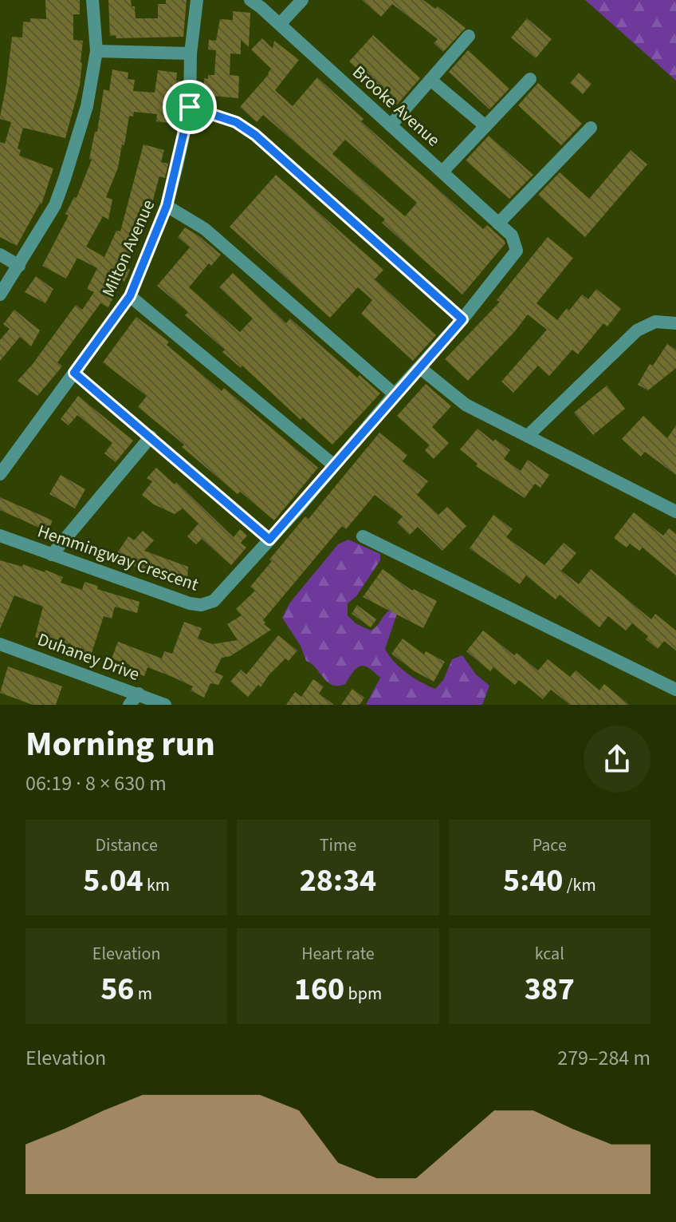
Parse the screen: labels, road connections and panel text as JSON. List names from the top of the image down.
{
  "streets": {
    "street": [
      "Brooke Avenue",
      "Milton Avenue",
      "Hemmingway Crescent",
      "Duhaney Drive"
    ]
  },
  "crossings": [
    ["Brooke Avenue", "Hemmingway Crescent"]
  ],
  "page": {
    "heading": ["Morning run", "06:19 · 8 × 630 m"],
    "stats": [
      ["Distance", "5.04 km"],
      ["Time", "28:34"],
      ["Pace", "5:40 /km"],
      ["Elevation", "56 m"],
      ["Heart rate", "160 bpm"],
      ["kcal", "387"]
    ],
    "chart": ["Elevation", "279–284 m"]
  }
}
